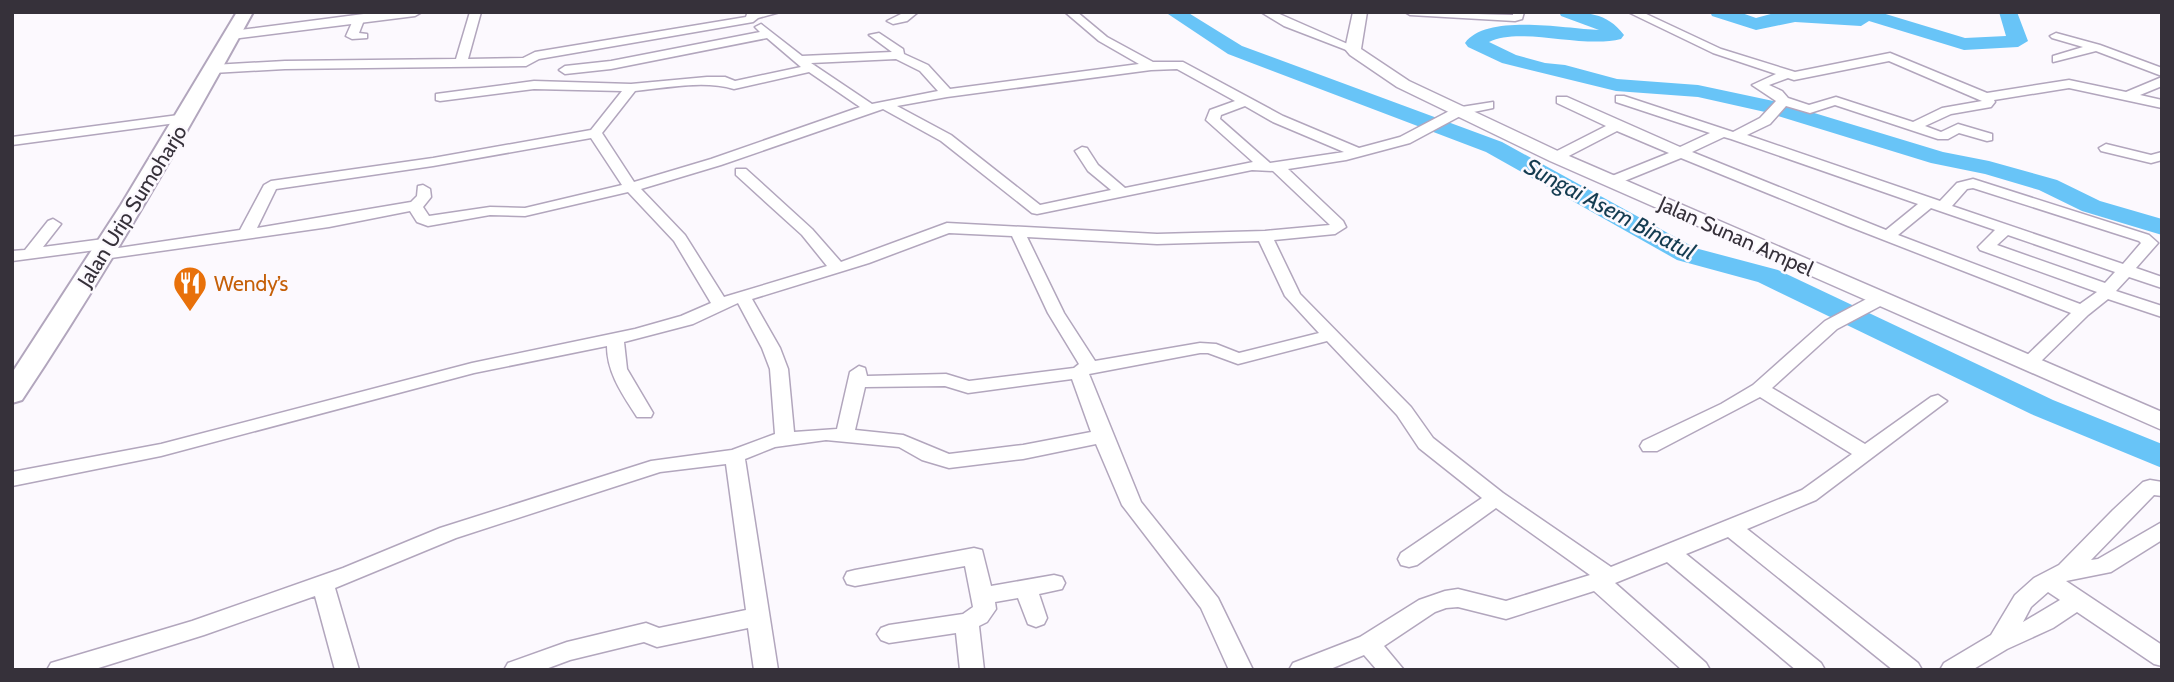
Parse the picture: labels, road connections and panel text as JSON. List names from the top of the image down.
{
  "streets": {
    "main road": ["Jalan Urip Sumoharjo"],
    "street": ["Jalan Sunan Ampel"]
  },
  "water": ["Sungai Asem Binatul"],
  "places": {
    "restaurant": ["Wendy’s"]
  }
}
